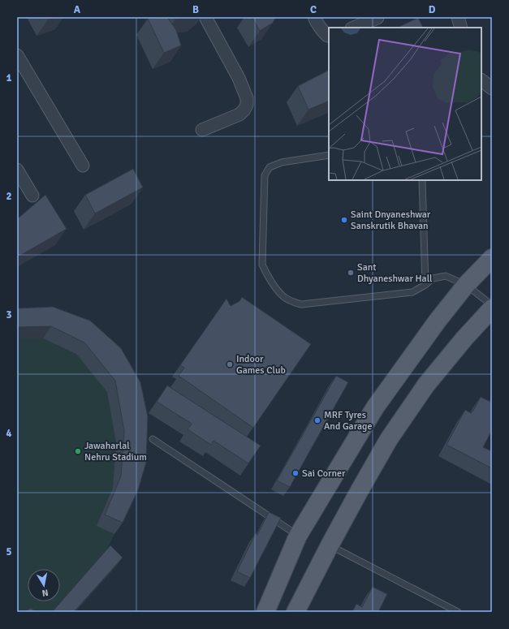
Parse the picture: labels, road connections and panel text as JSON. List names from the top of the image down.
{
  "places": [
    "Saint Dnyaneshwar Sanskrutik Bhavan",
    "Sant Dhyaneshwar Hall",
    "Indoor Games Club",
    "MRF Tyres And Garage",
    "Jawaharlal Nehru Stadium",
    "Sai Corner"
  ],
  "north": "bottom",
  "grid": {
    "columns": [
      "A",
      "B",
      "C",
      "D"
    ],
    "rows": [
      "1",
      "2",
      "3",
      "4",
      "5"
    ]
  }
}
